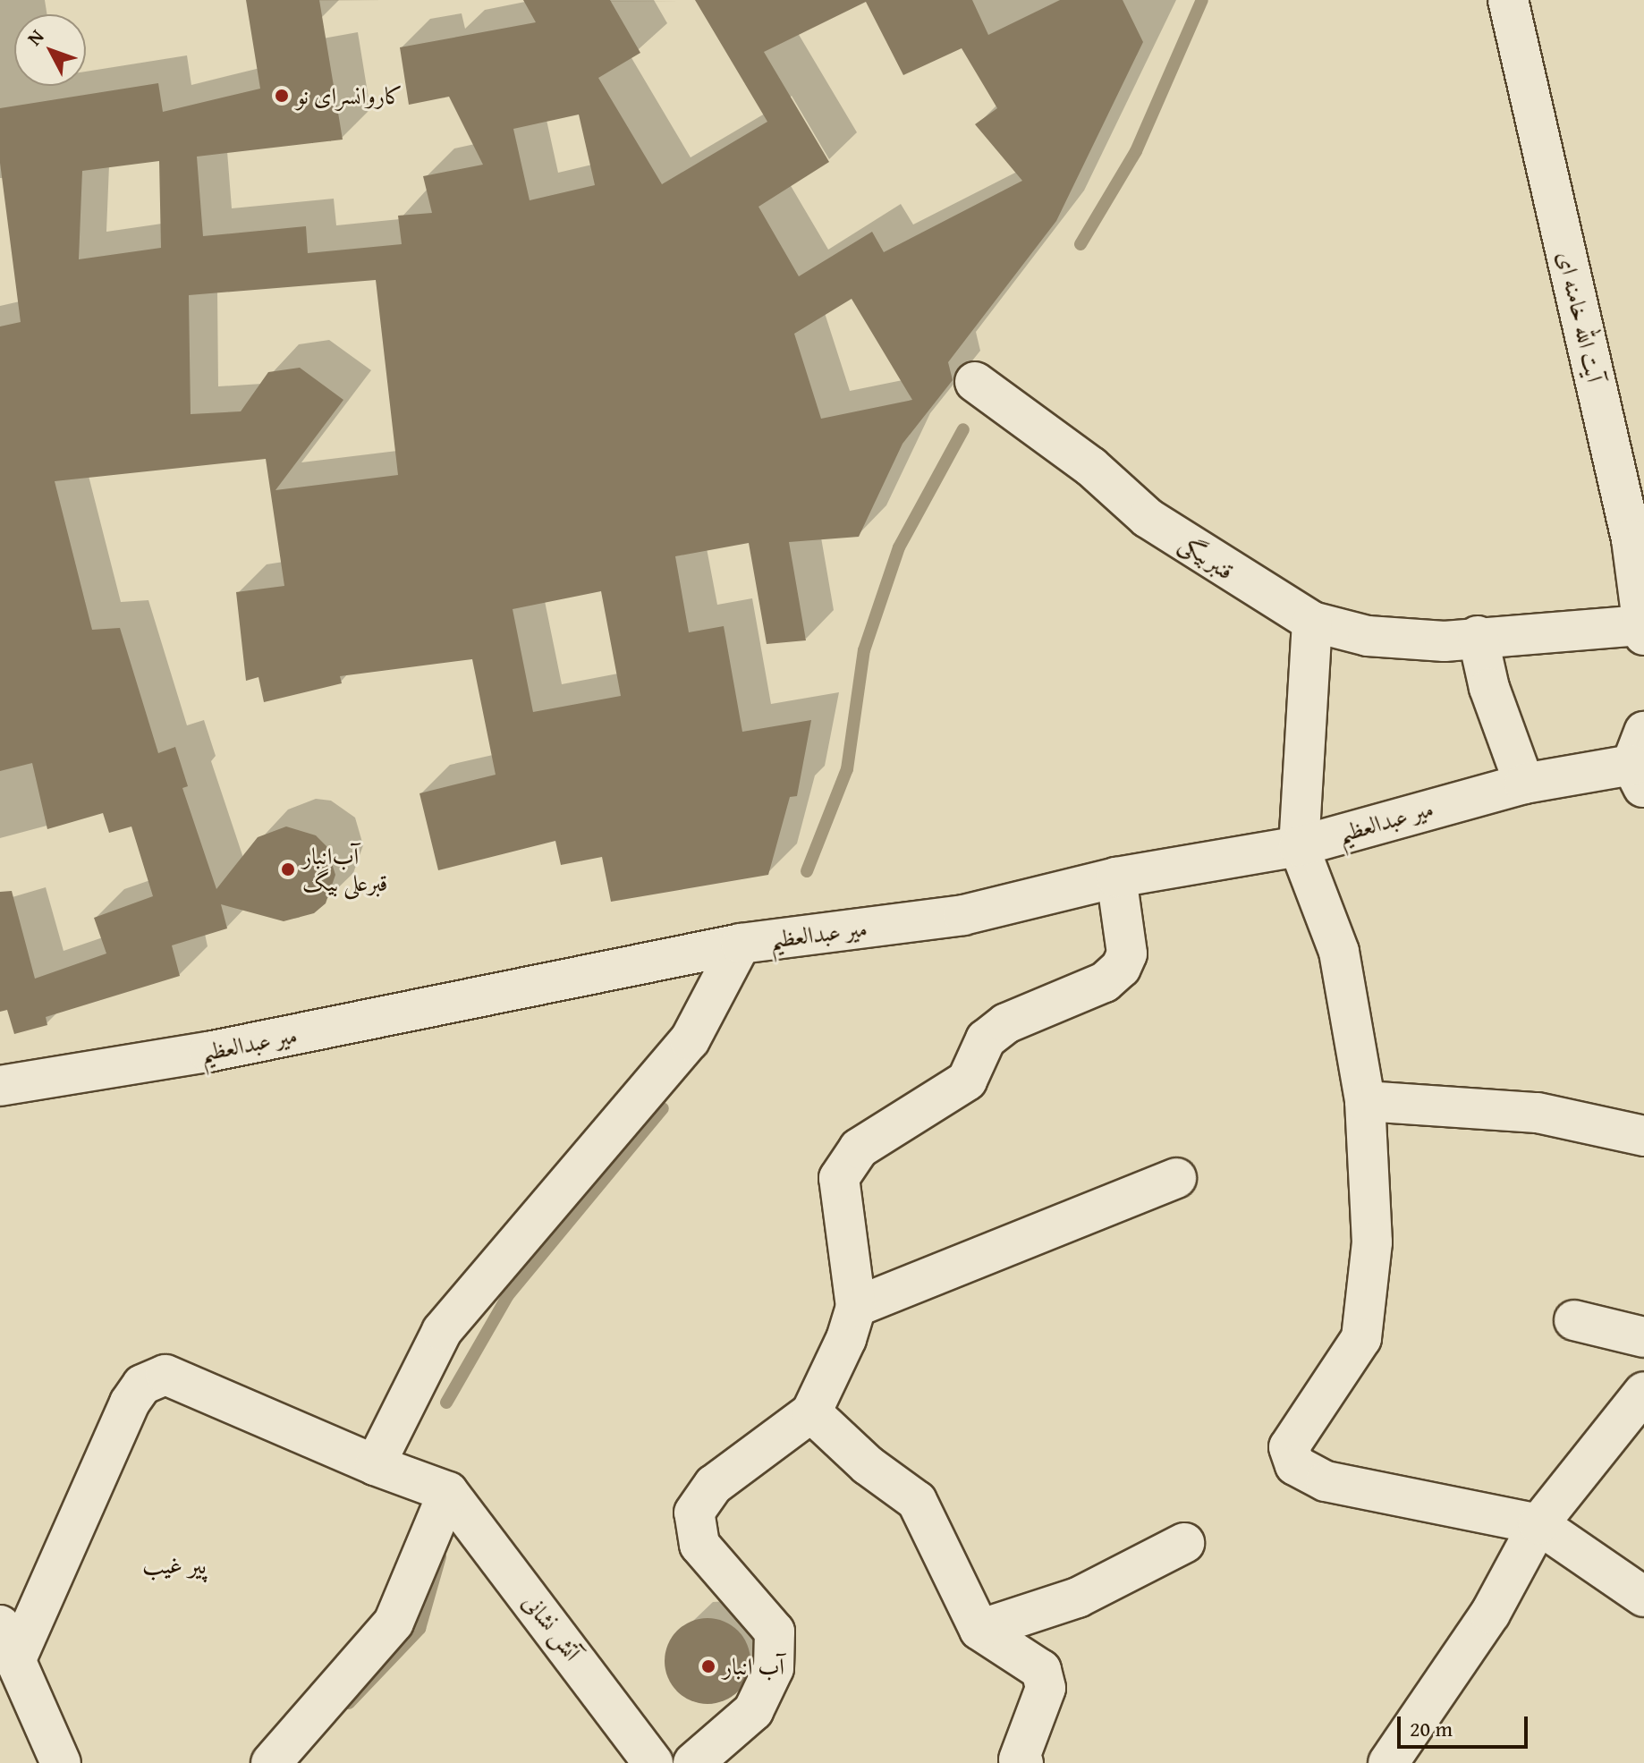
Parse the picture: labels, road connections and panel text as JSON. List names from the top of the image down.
{
  "streets": {
    "street": [
      "آیت الله خامنه ای",
      "قنبربیگی",
      "میر عبدالعظیم",
      "آتش نشانی"
    ]
  },
  "crossings": [
    ["آیت الله خامنه ای", "قنبربیگی"]
  ],
  "districts": ["پیر غیب"],
  "places": ["کاروانسرای نو", "آب‌انبار قبرعلی بیگ", "آب انبار"],
  "scale_bar": "20 m",
  "north": "top left"
}
